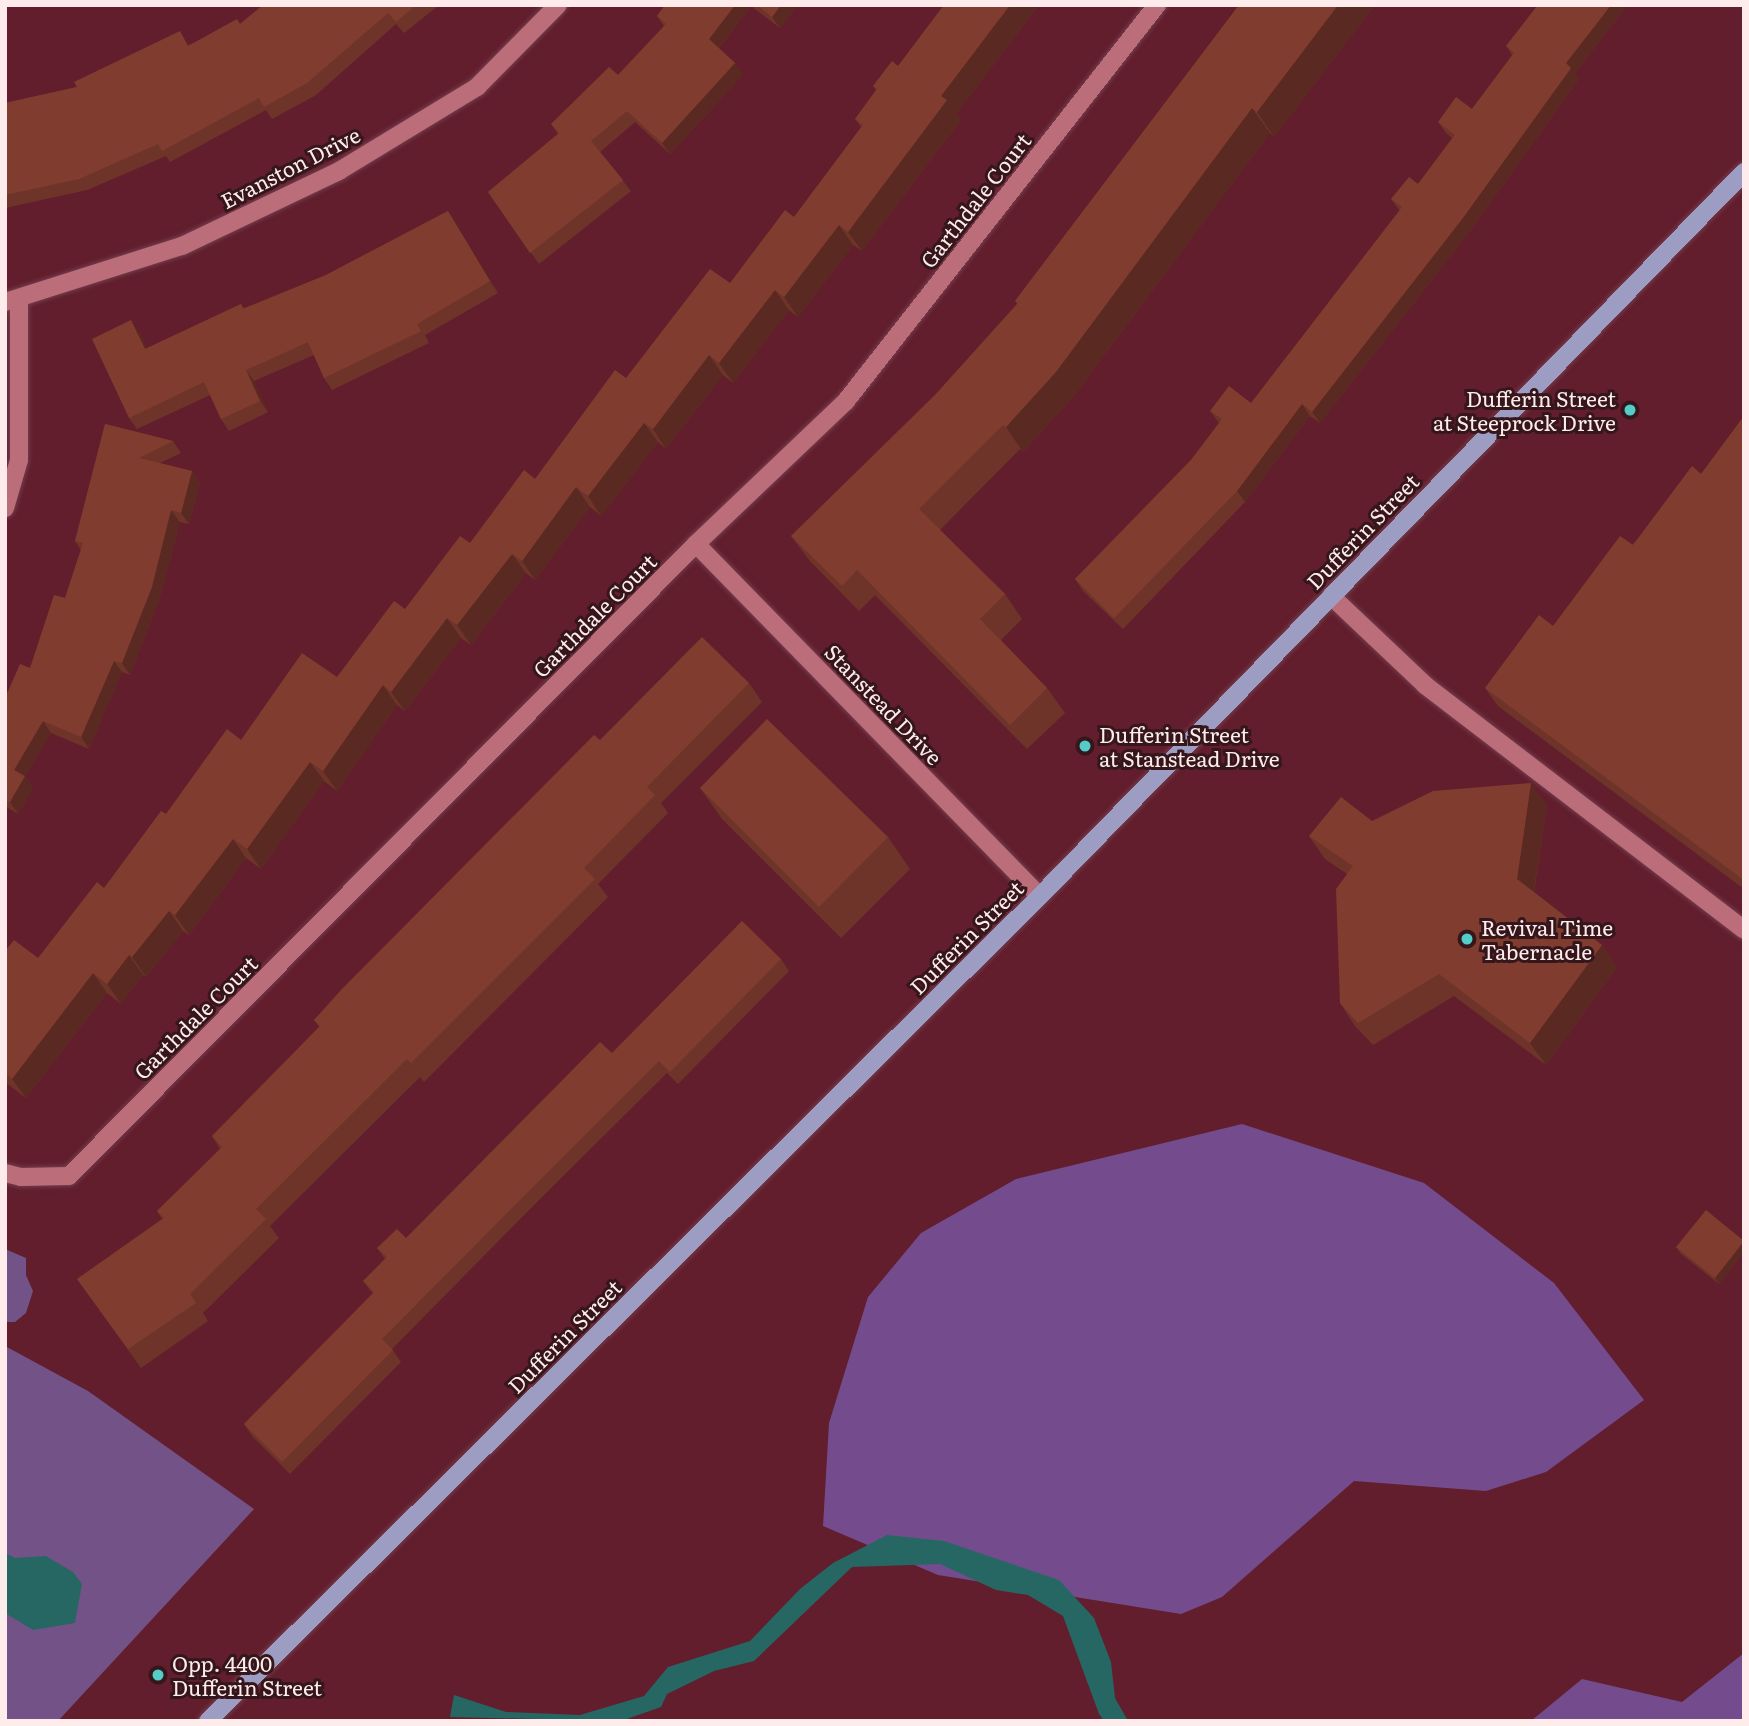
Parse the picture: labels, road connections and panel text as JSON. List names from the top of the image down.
{
  "streets": {
    "main road": ["Dufferin Street"],
    "street": ["Evanston Drive", "Garthdale Court", "Stanstead Drive"]
  },
  "crossings": [
    ["Garthdale Court", "Stanstead Drive"],
    ["Dufferin Street", "Stanstead Drive"]
  ],
  "places": [
    "Dufferin Street at Steeprock Drive",
    "Dufferin Street at Stanstead Drive",
    "Revival Time Tabernacle",
    "Opp. 4400 Dufferin Street"
  ]
}
